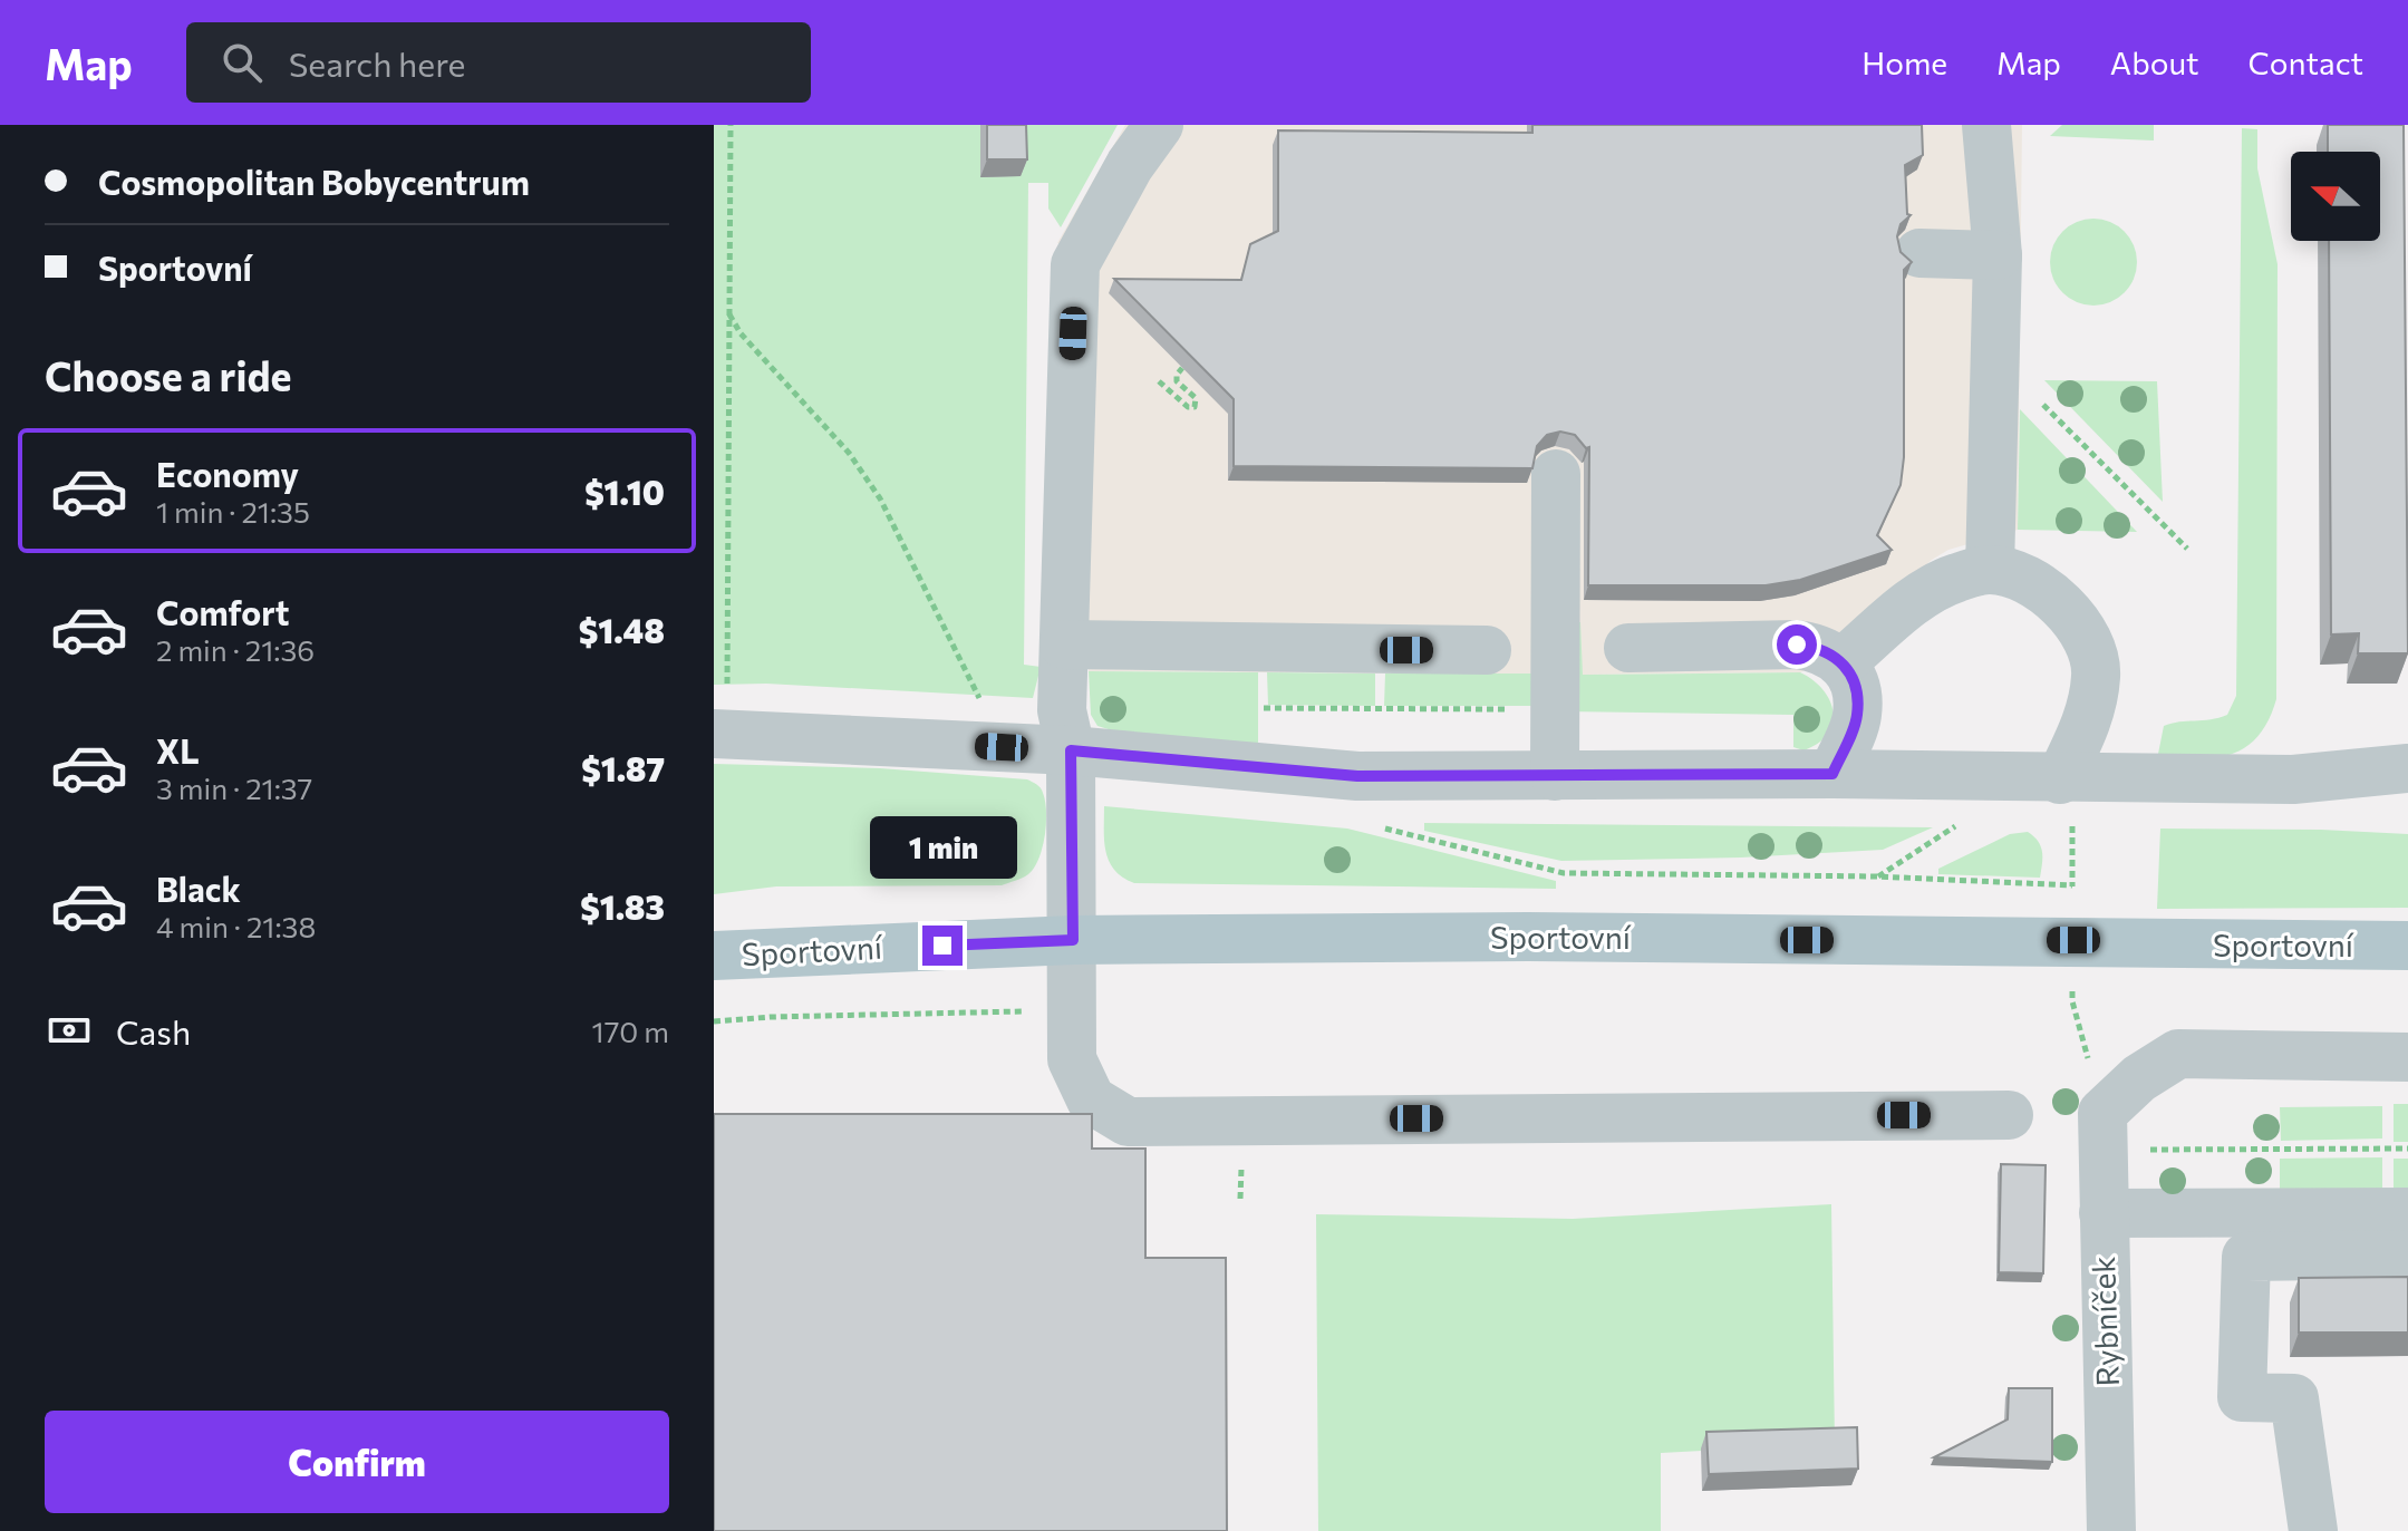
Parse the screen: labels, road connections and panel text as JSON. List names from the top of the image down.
{
  "streets": {
    "main road": ["Sportovní"],
    "street": ["Rybníček"]
  },
  "north": "left",
  "page": {
    "header": "Map",
    "search": "Search here",
    "nav": [
      "Home",
      "Map",
      "About",
      "Contact"
    ],
    "banner": ["Cosmopolitan Bobycentrum", "Sportovní"],
    "heading": "Choose a ride",
    "list": [
      {
        "name": "Economy",
        "note": "1 min · 21:35",
        "value": "$1.10"
      },
      {
        "name": "Comfort",
        "note": "2 min · 21:36",
        "value": "$1.48"
      },
      {
        "name": "XL",
        "note": "3 min · 21:37",
        "value": "$1.87"
      },
      {
        "name": "Black",
        "note": "4 min · 21:38",
        "value": "$1.83"
      }
    ],
    "bubble": "1 min",
    "pay": ["Cash", "170 m"],
    "buttons": "Confirm"
  }
}
